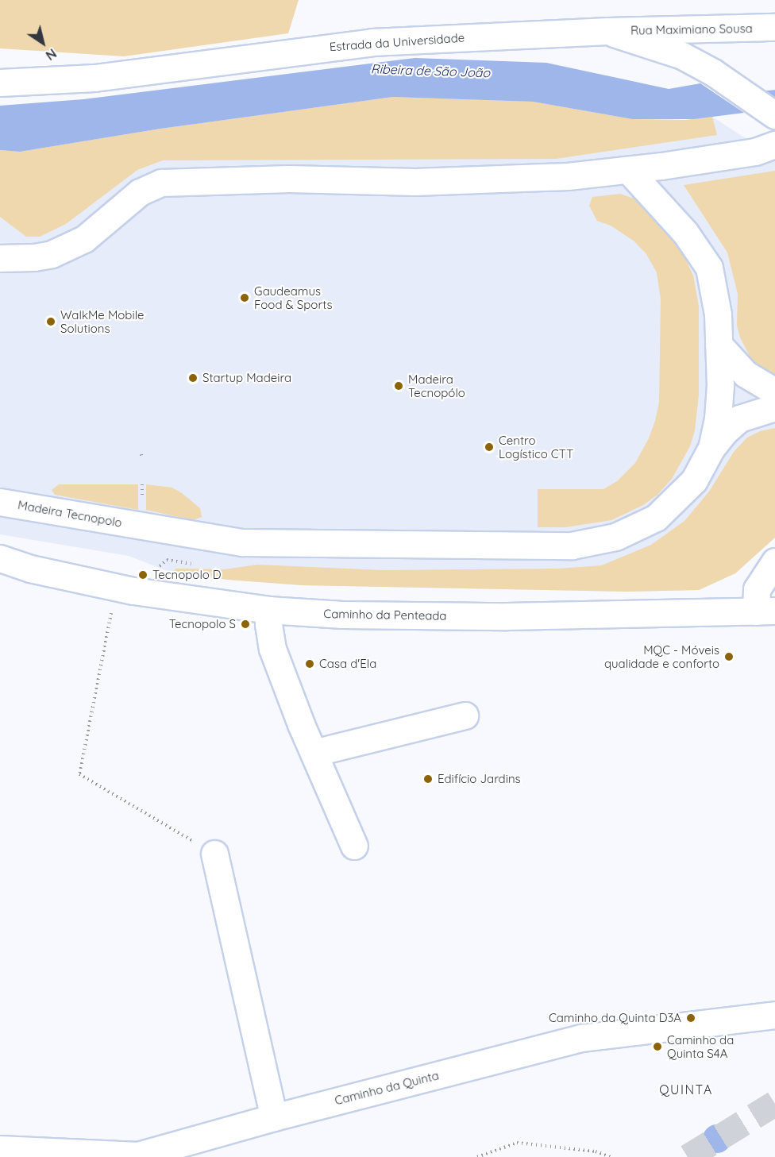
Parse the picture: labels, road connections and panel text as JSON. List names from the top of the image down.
{
  "streets": {
    "street": [
      "Rua Maximiano Sousa",
      "Estrada da Universidade",
      "Madeira Tecnopolo",
      "Caminho da Penteada",
      "Caminho da Quinta"
    ]
  },
  "crossings": [
    ["Rua Maximiano Sousa", "Estrada da Universidade"]
  ],
  "districts": ["QUINTA"],
  "water": ["Ribeira de São João"],
  "places": [
    "Gaudeamus Food & Sports",
    "WalkMe Mobile Solutions",
    "Startup Madeira",
    "Madeira Tecnopólo",
    "Centro Logístico CTT",
    "Tecnopolo D",
    "Tecnopolo S",
    "MQC - Móveis qualidade e conforto",
    "Casa d'Ela",
    "Edifício Jardins",
    "Caminho da Quinta D3A",
    "Caminho da Quinta S4A"
  ],
  "north": "bottom right"
}
